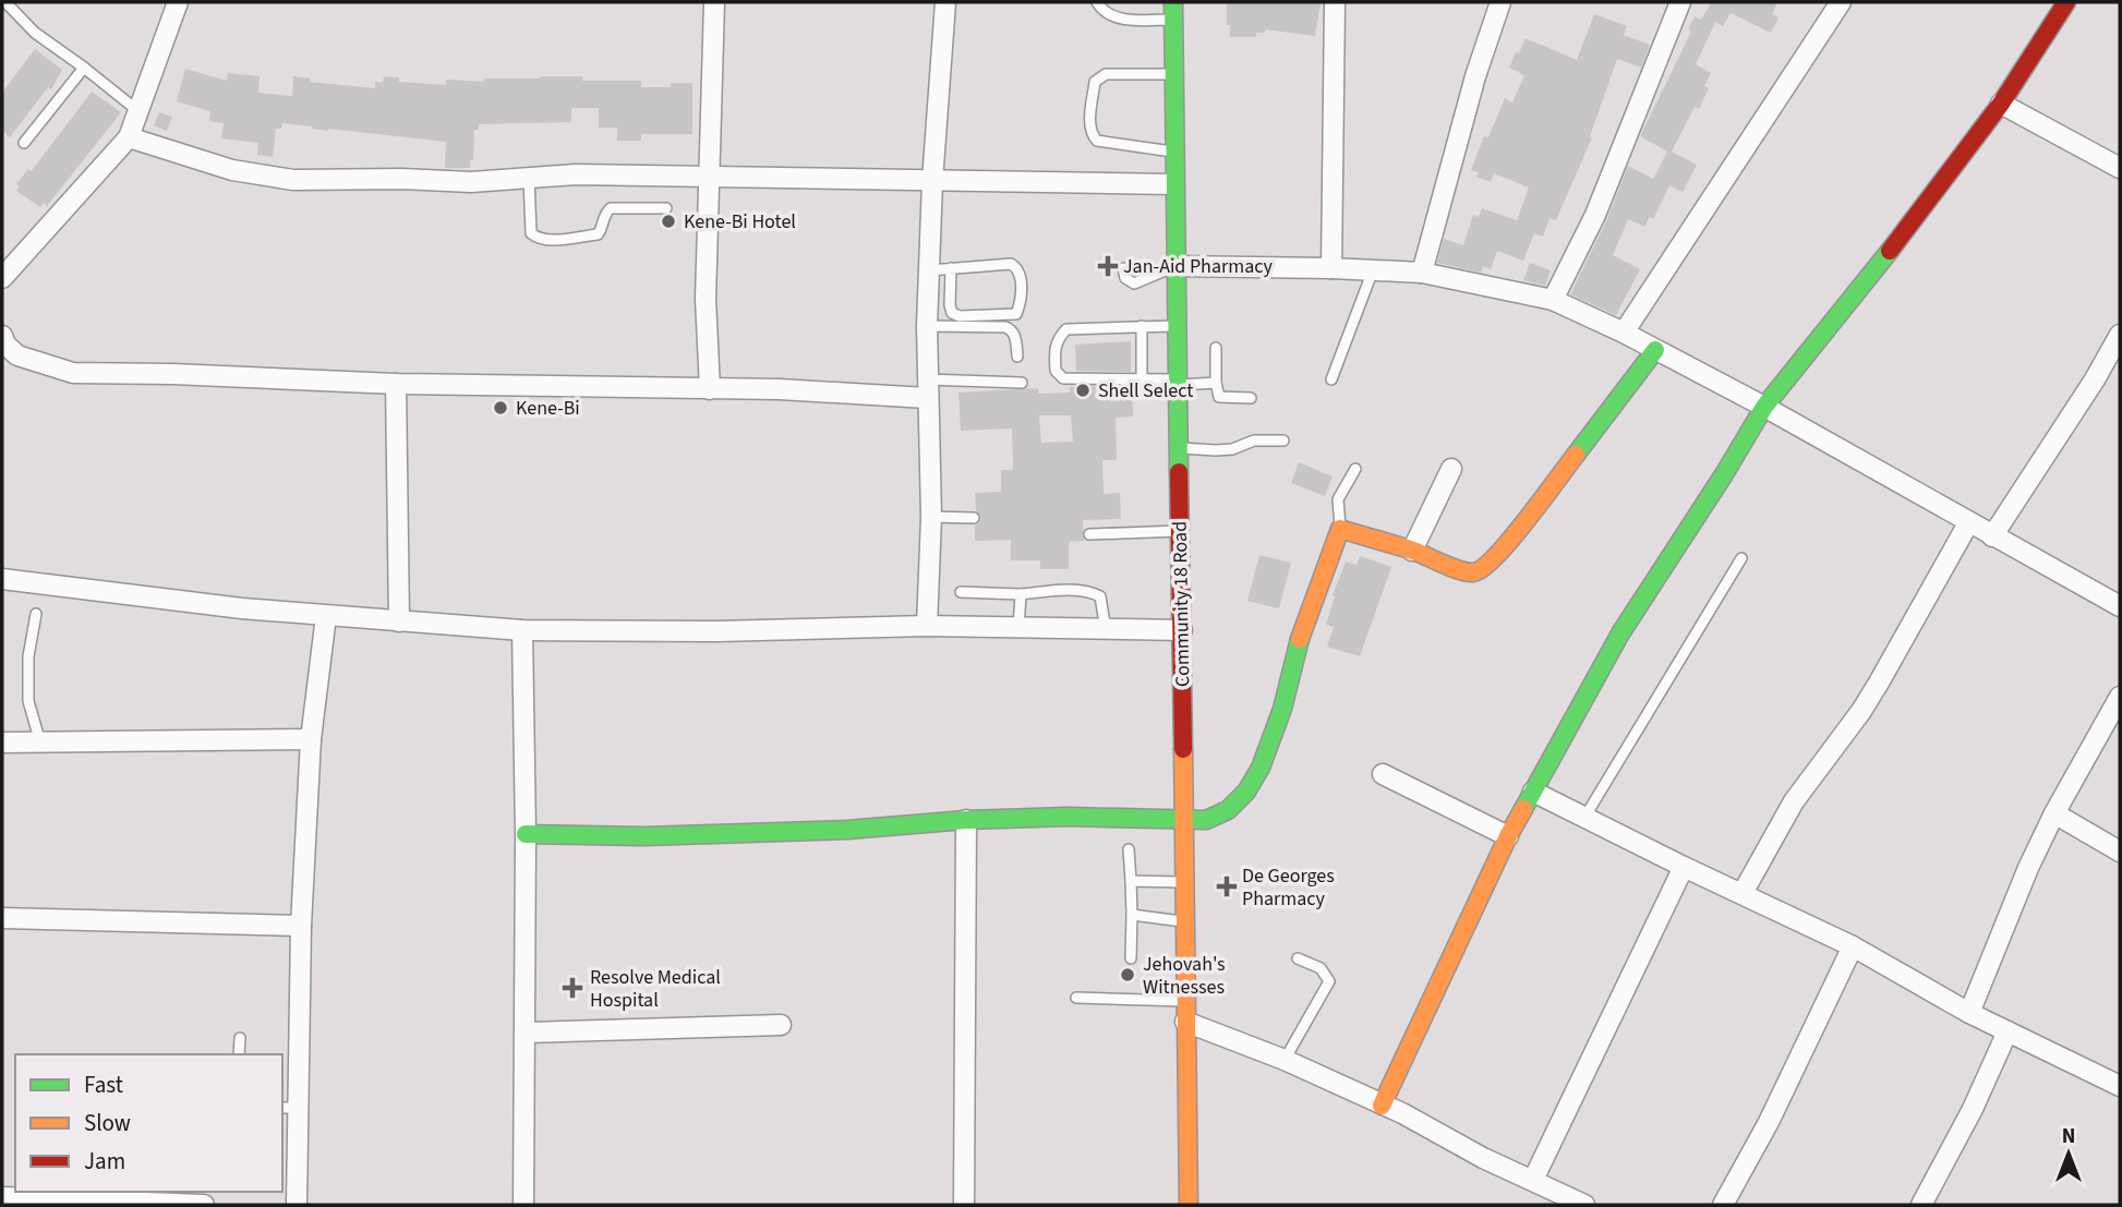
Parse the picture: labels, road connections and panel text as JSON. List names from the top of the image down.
{
  "streets": {
    "street": ["Community 18 Road"]
  },
  "places": {
    "other": [
      "Kene-Bi Hotel",
      "Shell Select",
      "Kene-Bi",
      "Jehovah's Witnesses"
    ],
    "health": ["Jan-Aid Pharmacy", "De Georges Pharmacy", "Resolve Medical Hospital"]
  },
  "legend": ["Fast", "Slow", "Jam"],
  "north": "top"
}
